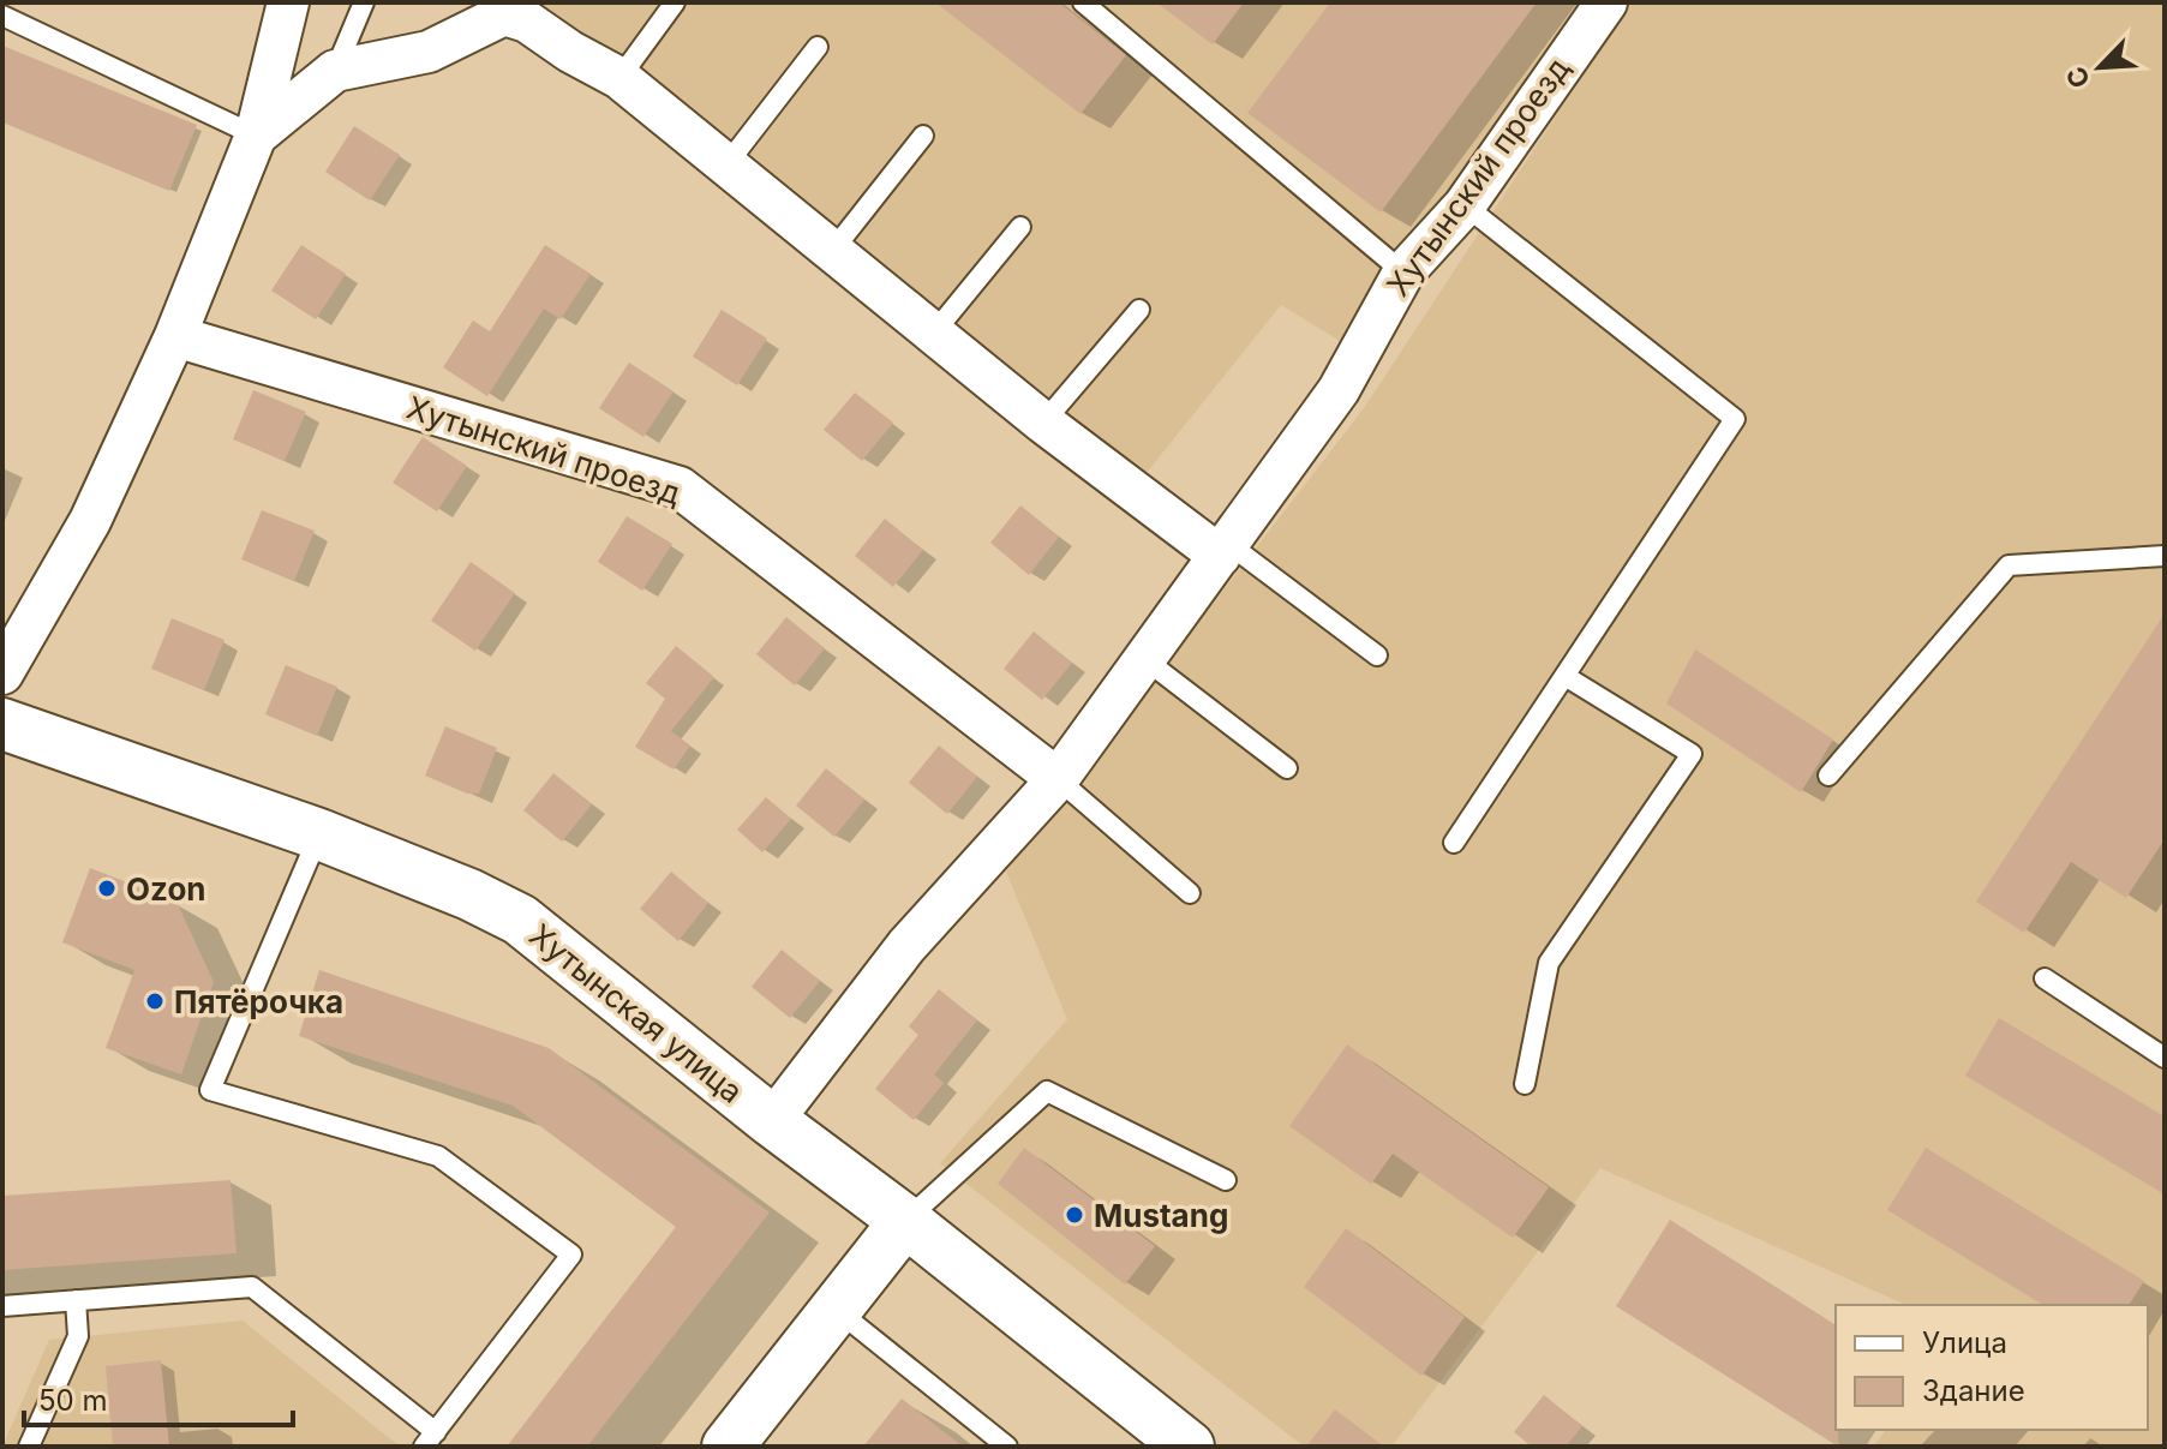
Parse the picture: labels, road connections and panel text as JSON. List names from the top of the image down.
{
  "streets": {
    "street": ["Хутынский проезд", "Хутынская улица"]
  },
  "crossings": [
    ["Хутынский проезд", "Хутынская улица"]
  ],
  "places": ["Ozon", "Пятёрочка", "Mustang"],
  "legend": ["Улица", "Здание"],
  "scale_bar": "50 m",
  "north": "bottom left"
}
